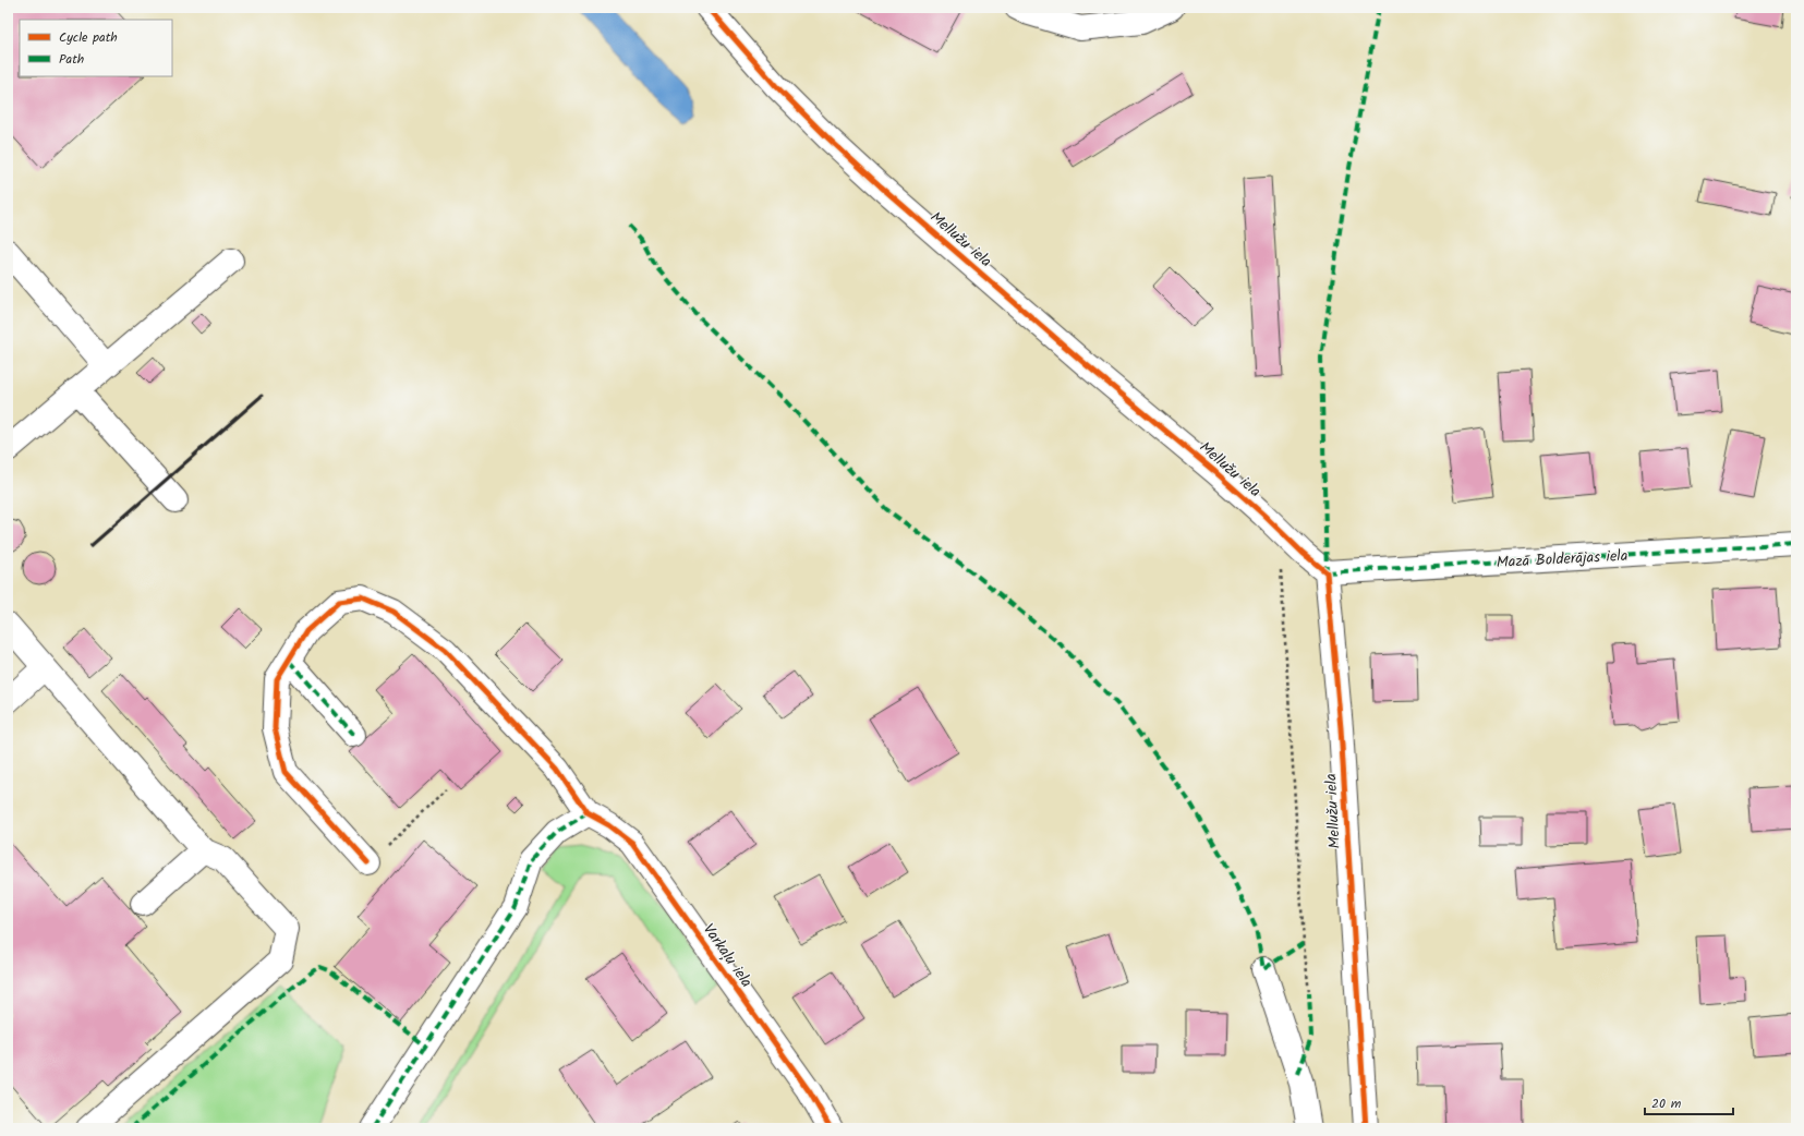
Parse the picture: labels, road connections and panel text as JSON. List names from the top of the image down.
{
  "streets": {
    "street": ["Mellužu iela", "Mazā Bolderājas iela", "Varkaļu iela"]
  },
  "crossings": [
    ["Mellužu iela", "Mazā Bolderājas iela"]
  ],
  "legend": ["Cycle path", "Path"],
  "scale_bar": "20 m"
}
